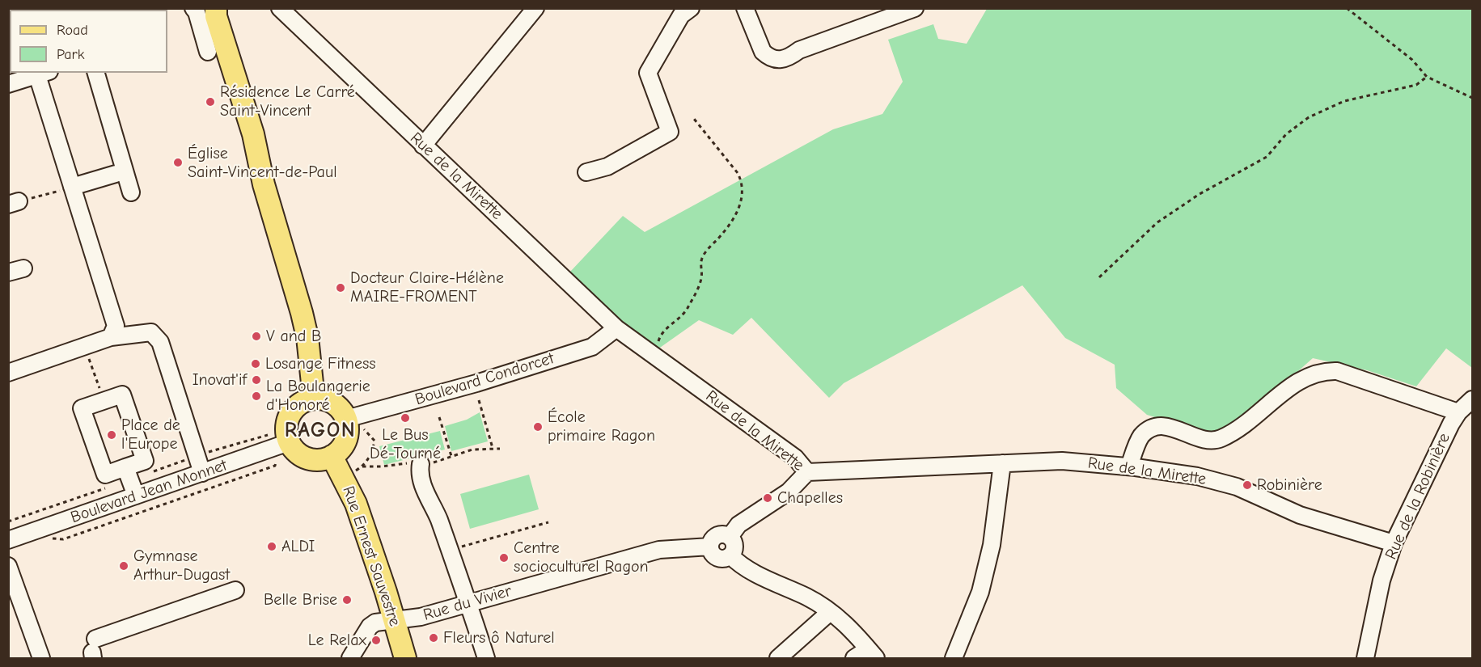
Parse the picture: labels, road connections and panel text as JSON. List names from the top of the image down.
{
  "streets": {
    "main road": ["Rue Ernest Sauvestre"],
    "street": [
      "Rue de la Mirette",
      "Boulevard Condorcet",
      "Boulevard Jean Monnet",
      "Rue de la Robinière",
      "Rue du Vivier"
    ]
  },
  "crossings": [
    ["Rue de la Mirette", "Boulevard Condorcet"],
    ["Rue de la Mirette", "Rue de la Robinière"],
    ["Boulevard Condorcet", "Boulevard Jean Monnet"],
    ["Boulevard Condorcet", "Rue Ernest Sauvestre"],
    ["Boulevard Jean Monnet", "Rue Ernest Sauvestre"],
    ["Rue Ernest Sauvestre", "Rue du Vivier"]
  ],
  "districts": ["RAGON"],
  "places": [
    "Résidence Le Carré Saint-Vincent",
    "Église Saint-Vincent-de-Paul",
    "Docteur Claire-Hélène MAIRE-FROMENT",
    "V and B",
    "Losange Fitness",
    "Inovat'if",
    "La Boulangerie d'Honoré",
    "Le Bus Dé-Tourné",
    "École primaire Ragon",
    "Place de l'Europe",
    "Robinière",
    "Chapelles",
    "ALDI",
    "Centre socioculturel Ragon",
    "Gymnase Arthur-Dugast",
    "Belle Brise",
    "Fleurs ô Naturel",
    "Le Relax"
  ],
  "legend": ["Road", "Park"]
}
